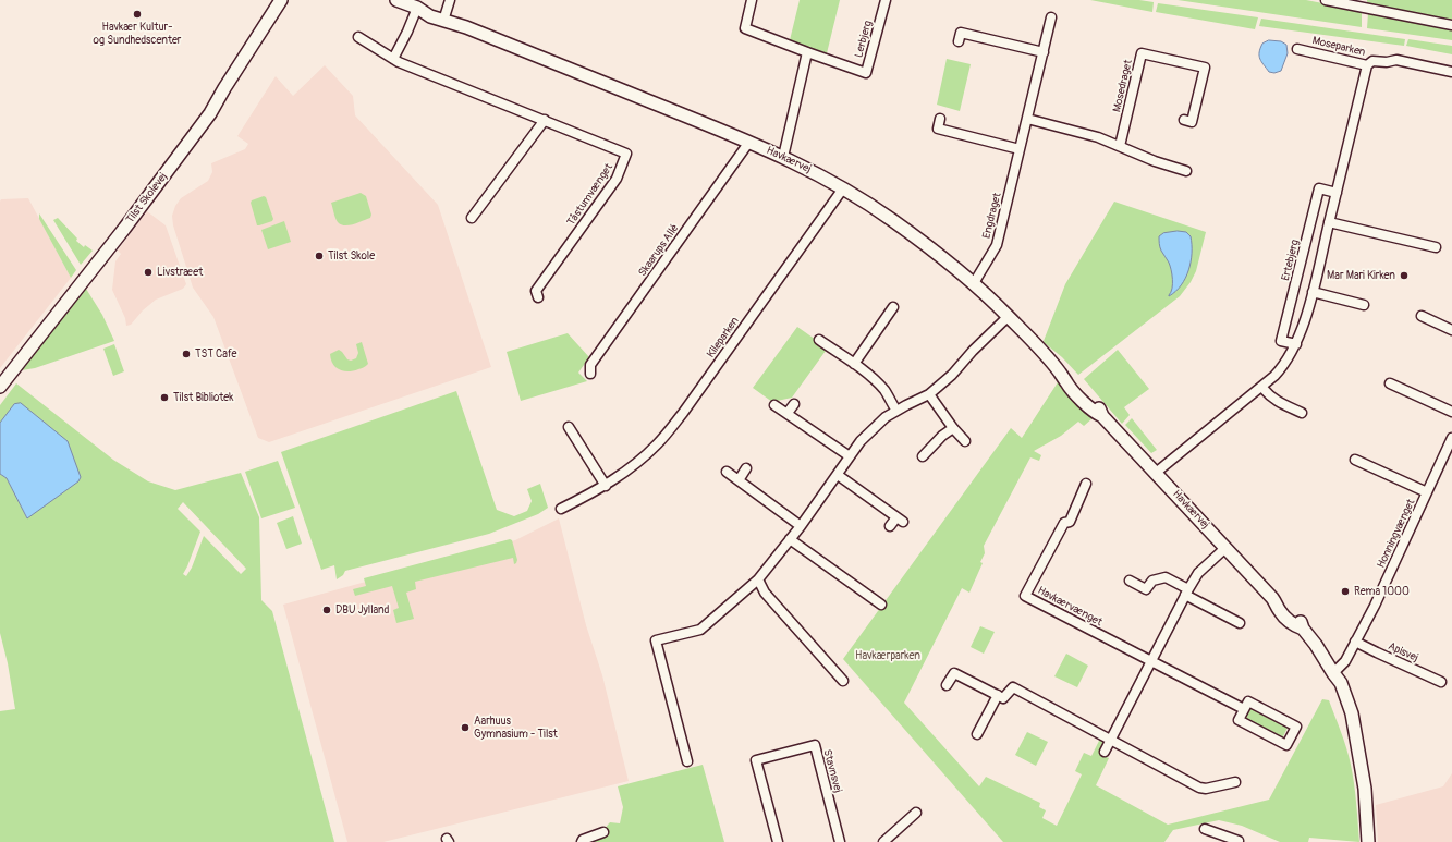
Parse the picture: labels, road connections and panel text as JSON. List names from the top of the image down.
{
  "streets": {
    "street": [
      "Lerbjerg",
      "Moseparken",
      "Mosedraget",
      "Havkærvej",
      "Tåstumvænget",
      "Tilst Skolevej",
      "Engdraget",
      "Skaarups Allé",
      "Ertebjerg",
      "Kileparken",
      "Honningvænget",
      "Havkærvænget",
      "Apisvej",
      "Stavnsvej"
    ]
  },
  "crossings": [
    ["Havkærvej", "Engdraget"],
    ["Havkærvej", "Skaarups Allé"],
    ["Havkærvej", "Kileparken"],
    ["Havkærvej", "Honningvænget"],
    ["Honningvænget", "Apisvej"]
  ],
  "parks": ["Havkærparken"],
  "places": [
    "Havkær Kultur- og Sundhedscenter",
    "Tilst Skole",
    "Livstræet",
    "Mar Mari Kirken",
    "TST Cafe",
    "Tilst Bibliotek",
    "Rema 1000",
    "DBU Jylland",
    "Aarhuus Gymnasium - Tilst"
  ]
}
